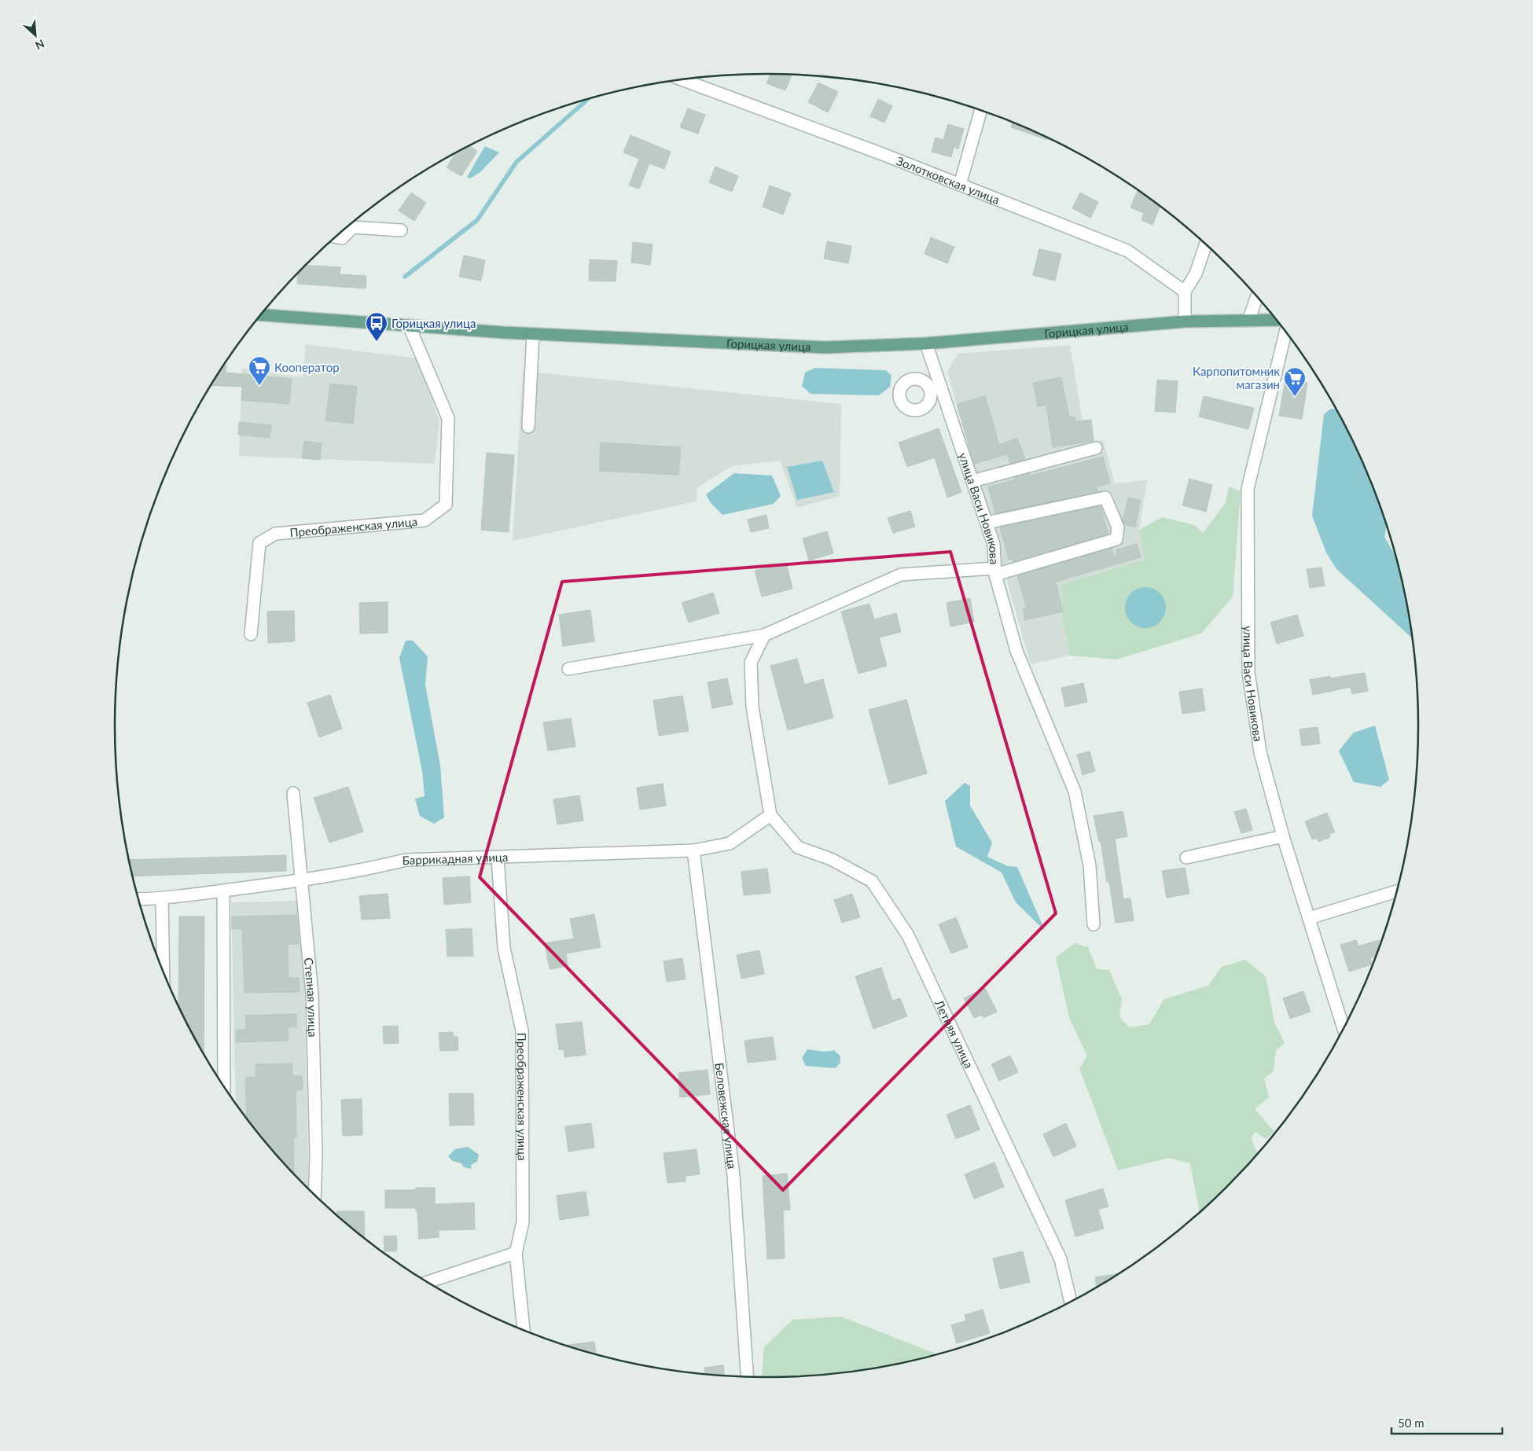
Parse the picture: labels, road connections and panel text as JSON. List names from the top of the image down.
{
  "streets": {
    "main road": ["Горицкая улица"],
    "street": [
      "Золотковская улица",
      "улица Васи Новикова",
      "Преображенская улица",
      "Баррикадная улица",
      "Степная улица",
      "Летняя улица",
      "Беловежская улица"
    ]
  },
  "crossings": [
    ["Горицкая улица", "улица Васи Новикова"],
    ["Горицкая улица", "Преображенская улица"],
    ["Преображенская улица", "Баррикадная улица"],
    ["Баррикадная улица", "Степная улица"],
    ["Баррикадная улица", "Летняя улица"],
    ["Баррикадная улица", "Беловежская улица"]
  ],
  "places": {
    "bus stop": ["Горицкая улица"],
    "supermarket": ["Кооператор", "Карпопитомник магазин"]
  },
  "scale_bar": "50 m",
  "north": "bottom right"
}
